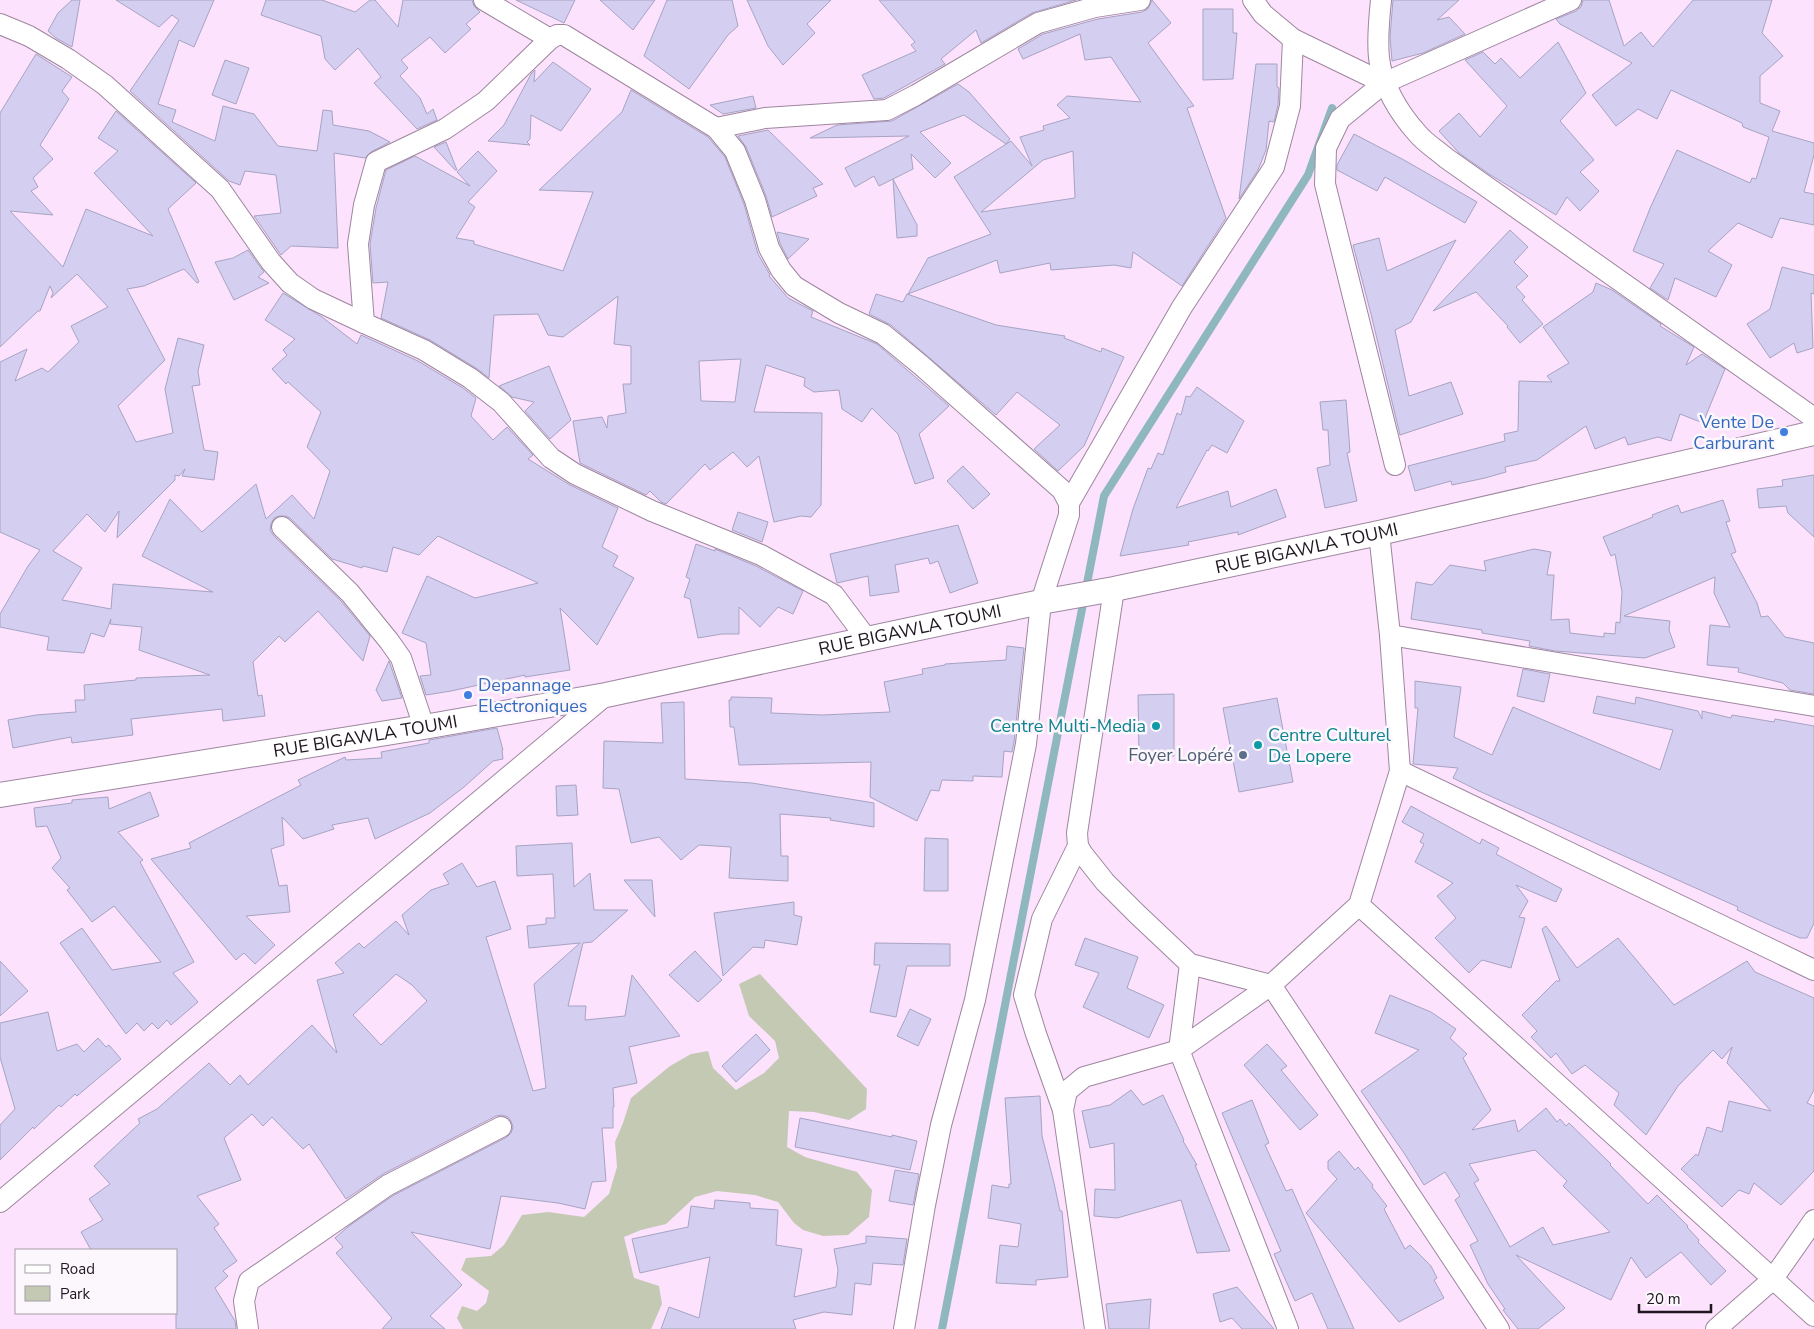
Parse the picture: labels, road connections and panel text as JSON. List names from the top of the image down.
{
  "streets": {
    "street": ["RUE BIGAWLA TOUMI"]
  },
  "places": [
    "Vente De Carburant",
    "Depannage Electroniques",
    "Centre Multi-Media",
    "Centre Culturel De Lopere",
    "Foyer Lopéré"
  ],
  "legend": ["Road", "Park"],
  "scale_bar": "20 m"
}
